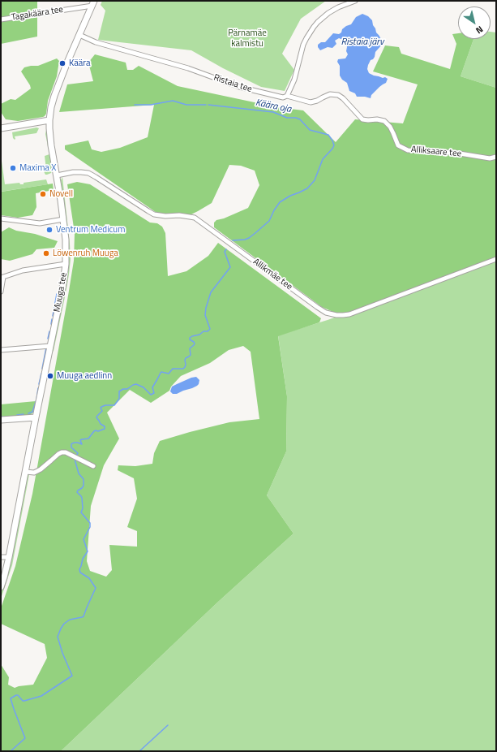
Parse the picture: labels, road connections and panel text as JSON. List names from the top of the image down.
{
  "streets": {
    "main road": ["Muuga tee"],
    "street": [
      "Tagakäära tee",
      "Ristaia tee",
      "Alliksaare tee",
      "Allikmäe tee"
    ]
  },
  "crossings": [
    ["Tagakäära tee", "Muuga tee"],
    ["Ristaia tee", "Alliksaare tee"],
    ["Ristaia tee", "Muuga tee"],
    ["Allikmäe tee", "Muuga tee"]
  ],
  "water": ["Ristaia järv", "Käära oja"],
  "parks": ["Pärnamäe kalmistu"],
  "places": [
    "Käära",
    "Maxima X",
    "Novell",
    "Ventrum Medicum",
    "Löwenruh Muuga",
    "Muuga aedlinn"
  ],
  "north": "bottom right"
}
